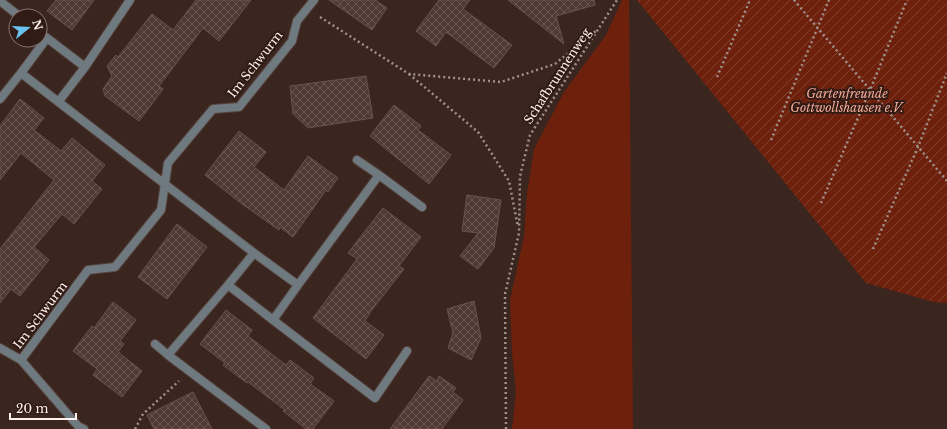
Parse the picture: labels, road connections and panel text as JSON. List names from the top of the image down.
{
  "streets": {
    "street": ["Im Schwurm"],
    "path": ["Schafbrunnenweg"]
  },
  "parks": ["Gartenfreunde Gottwollshausen e.V."],
  "scale_bar": "20 m",
  "north": "right"
}
